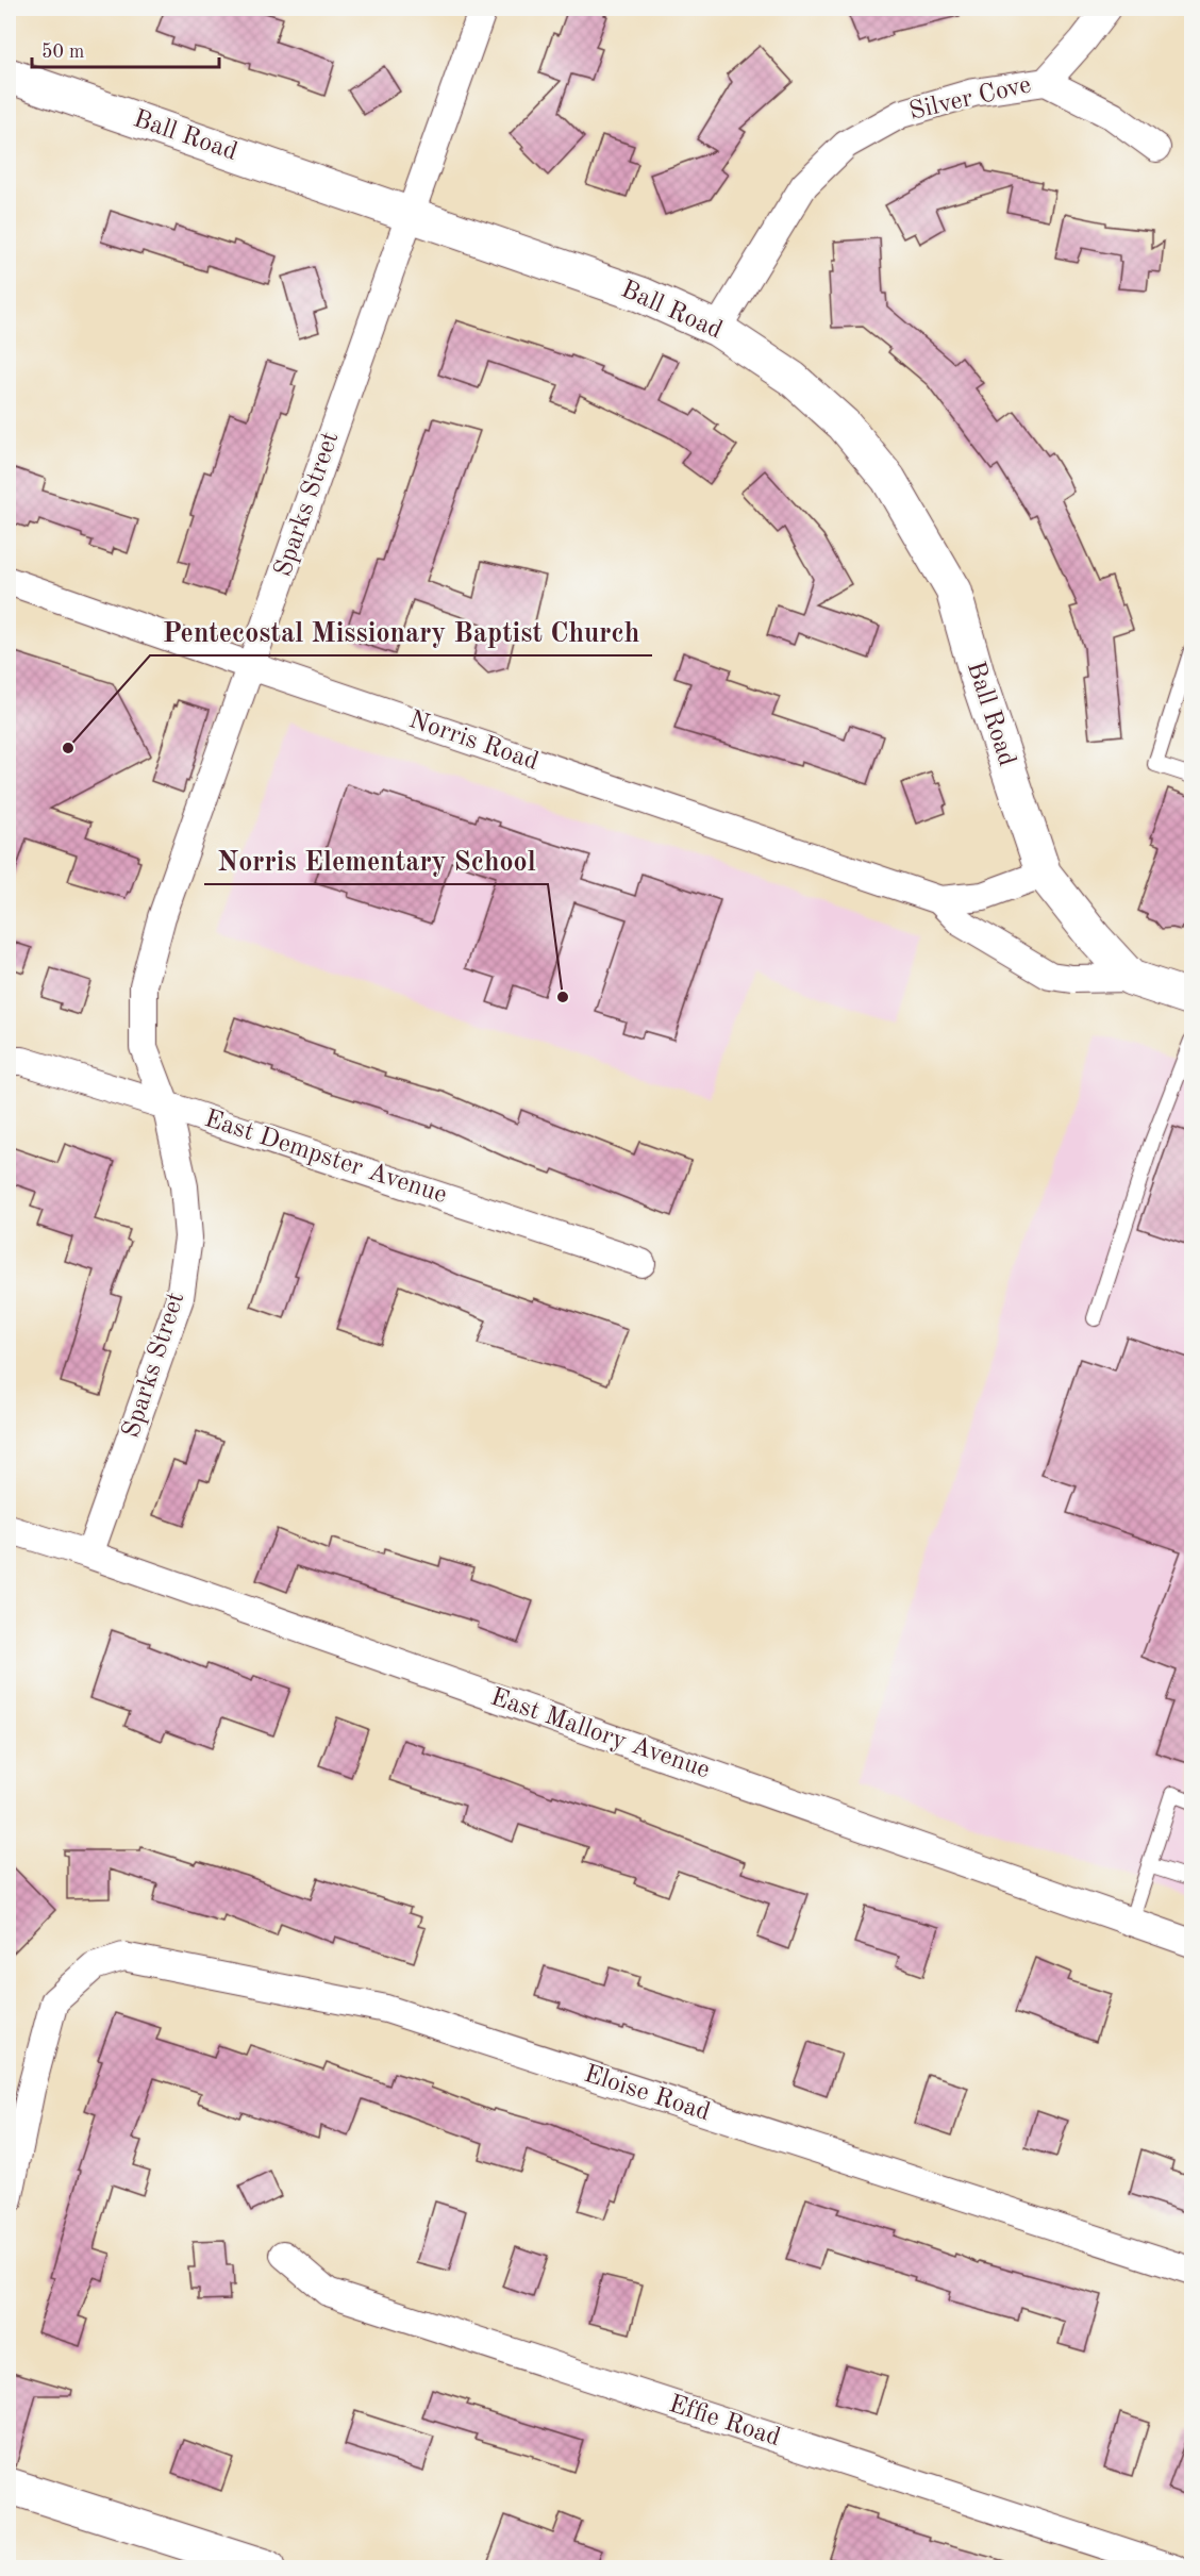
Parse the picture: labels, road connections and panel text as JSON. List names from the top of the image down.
{
  "streets": {
    "main road": ["Ball Road", "Norris Road"],
    "street": [
      "Silver Cove",
      "Sparks Street",
      "East Dempster Avenue",
      "East Mallory Avenue",
      "Eloise Road",
      "Effie Road"
    ]
  },
  "crossings": [
    ["Silver Cove", "Ball Road"],
    ["Ball Road", "Sparks Street"],
    ["Ball Road", "Norris Road"],
    ["Sparks Street", "Norris Road"],
    ["Sparks Street", "East Dempster Avenue"],
    ["Sparks Street", "East Mallory Avenue"]
  ],
  "places": ["Pentecostal Missionary Baptist Church", "Norris Elementary School"],
  "scale_bar": "50 m"
}
